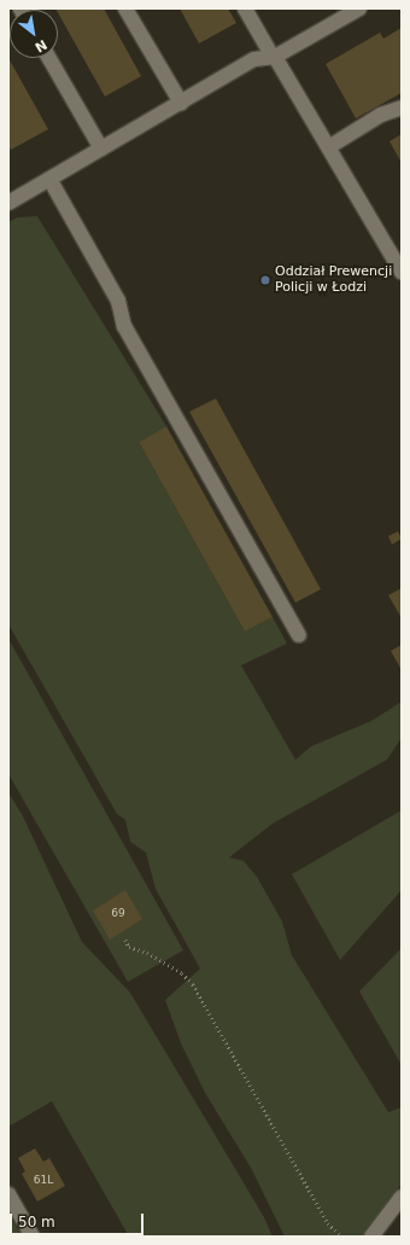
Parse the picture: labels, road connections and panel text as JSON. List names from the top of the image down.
{
  "places": ["Oddział Prewencji Policji w Łodzi"],
  "house_numbers": ["69", "61L"],
  "scale_bar": "50 m",
  "north": "bottom right"
}
